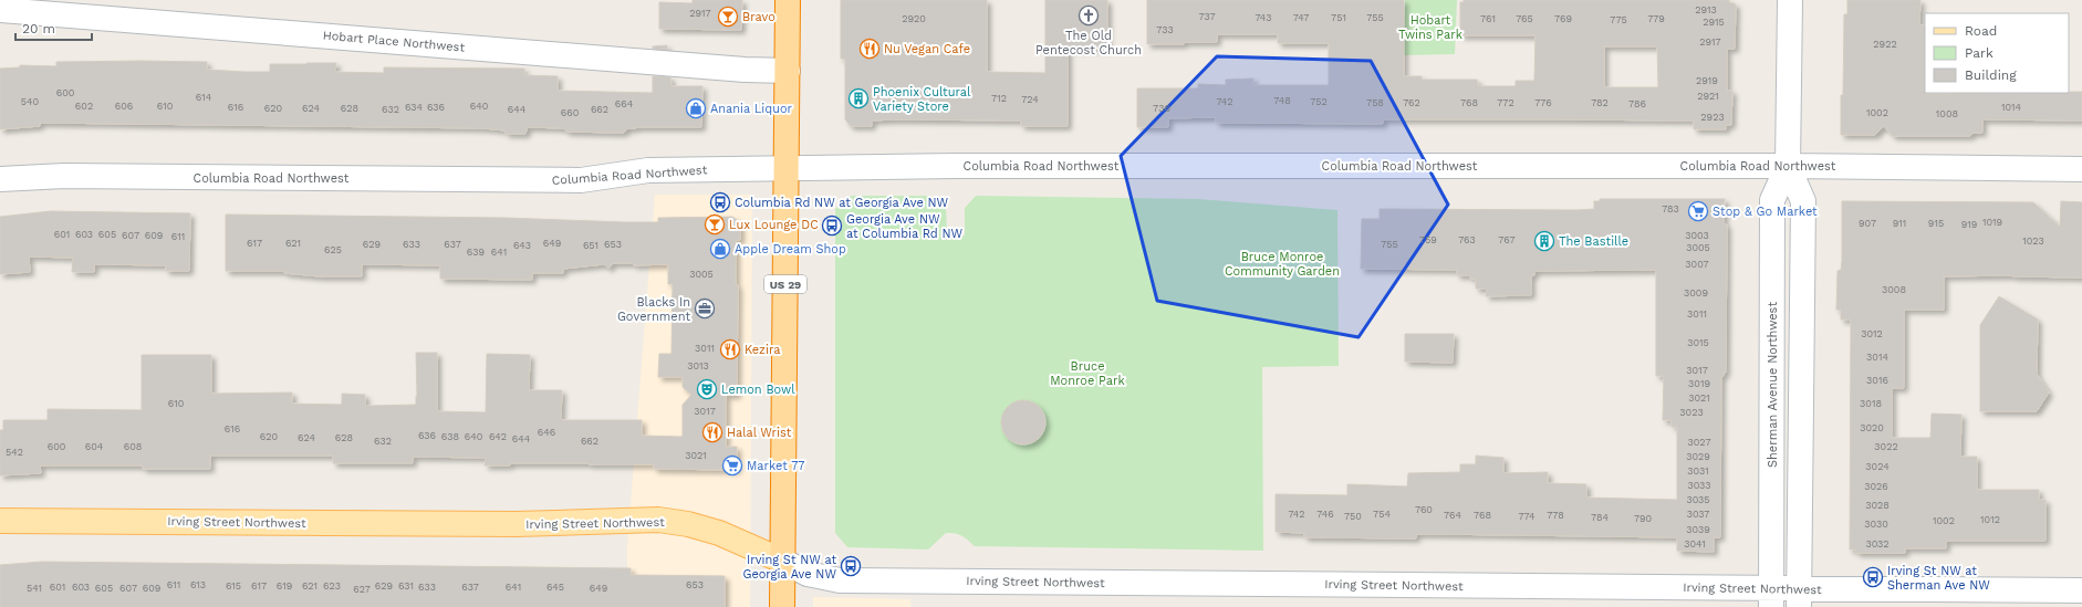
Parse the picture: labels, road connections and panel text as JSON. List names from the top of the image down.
{
  "streets": {
    "highway": ["US 29"],
    "main road": [
      "Hobart Place Northwest",
      "Columbia Road Northwest",
      "Sherman Avenue Northwest",
      "Irving Street Northwest"
    ]
  },
  "crossings": [
    ["Hobart Place Northwest", "US 29"],
    ["Columbia Road Northwest", "US 29"],
    ["Columbia Road Northwest", "Sherman Avenue Northwest"],
    ["US 29", "Irving Street Northwest"],
    ["Sherman Avenue Northwest", "Irving Street Northwest"]
  ],
  "parks": ["Hobart Twins Park", "Bruce Monroe Community Garden", "Bruce Monroe Park"],
  "places": {
    "church": ["The Old Pentecost Church"],
    "bar": ["Bravo", "Lux Lounge DC"],
    "restaurant": ["Nu Vegan Cafe", "Kezira", "Halal Wrist"],
    "building": ["Phoenix Cultural Variety Store", "The Bastille"],
    "shop": ["Anania Liquor", "Apple Dream Shop"],
    "bus stop": [
      "Columbia Rd NW at Georgia Ave NW",
      "Georgia Ave NW at Columbia Rd NW",
      "Irving St NW at Georgia Ave NW",
      "Irving St NW at Sherman Ave NW"
    ],
    "supermarket": ["Stop & Go Market", "Market 77"],
    "office": ["Blacks In Government"],
    "theatre": ["Lemon Bowl"]
  },
  "house_numbers": [
    "2913",
    "2917",
    "737",
    "743",
    "747",
    "751",
    "755",
    "2920",
    "761",
    "765",
    "769",
    "779",
    "775",
    "2915",
    "733",
    "2917",
    "2922",
    "2919",
    "600",
    "2921",
    "614",
    "712",
    "724",
    "748",
    "540",
    "742",
    "752",
    "758",
    "762",
    "768",
    "772",
    "776",
    "782",
    "664",
    "786",
    "602",
    "606",
    "610",
    "640",
    "616",
    "634",
    "636",
    "1014",
    "620",
    "624",
    "628",
    "736",
    "632",
    "644",
    "662",
    "660",
    "1002",
    "1008",
    "2923",
    "783",
    "1019",
    "907",
    "911",
    "915",
    "919",
    "601",
    "603",
    "605",
    "607",
    "609",
    "3003",
    "611",
    "759",
    "763",
    "767",
    "1023",
    "617",
    "621",
    "649",
    "629",
    "633",
    "637",
    "653",
    "755",
    "643",
    "651",
    "3005",
    "625",
    "639",
    "641",
    "3007",
    "3005",
    "3008",
    "3009",
    "3011",
    "3012",
    "3015",
    "3011",
    "3014",
    "3013",
    "3017",
    "3016",
    "3019",
    "3021",
    "610",
    "3018",
    "3017",
    "3023",
    "3020",
    "616",
    "646",
    "636",
    "620",
    "638",
    "640",
    "642",
    "624",
    "628",
    "644",
    "632",
    "662",
    "3027",
    "600",
    "604",
    "608",
    "3022",
    "542",
    "3021",
    "3029",
    "3024",
    "3031",
    "3033",
    "3026",
    "3035",
    "3028",
    "760",
    "742",
    "746",
    "754",
    "3037",
    "764",
    "768",
    "778",
    "750",
    "774",
    "784",
    "790",
    "1012",
    "1002",
    "3030",
    "3039",
    "3041",
    "3032",
    "611",
    "613",
    "653",
    "615",
    "617",
    "619",
    "621",
    "623",
    "629",
    "631",
    "601",
    "603",
    "633",
    "637",
    "641",
    "645",
    "541",
    "605",
    "607",
    "609",
    "649",
    "627"
  ],
  "legend": ["Road", "Park", "Building"],
  "scale_bar": "20 m"
}
